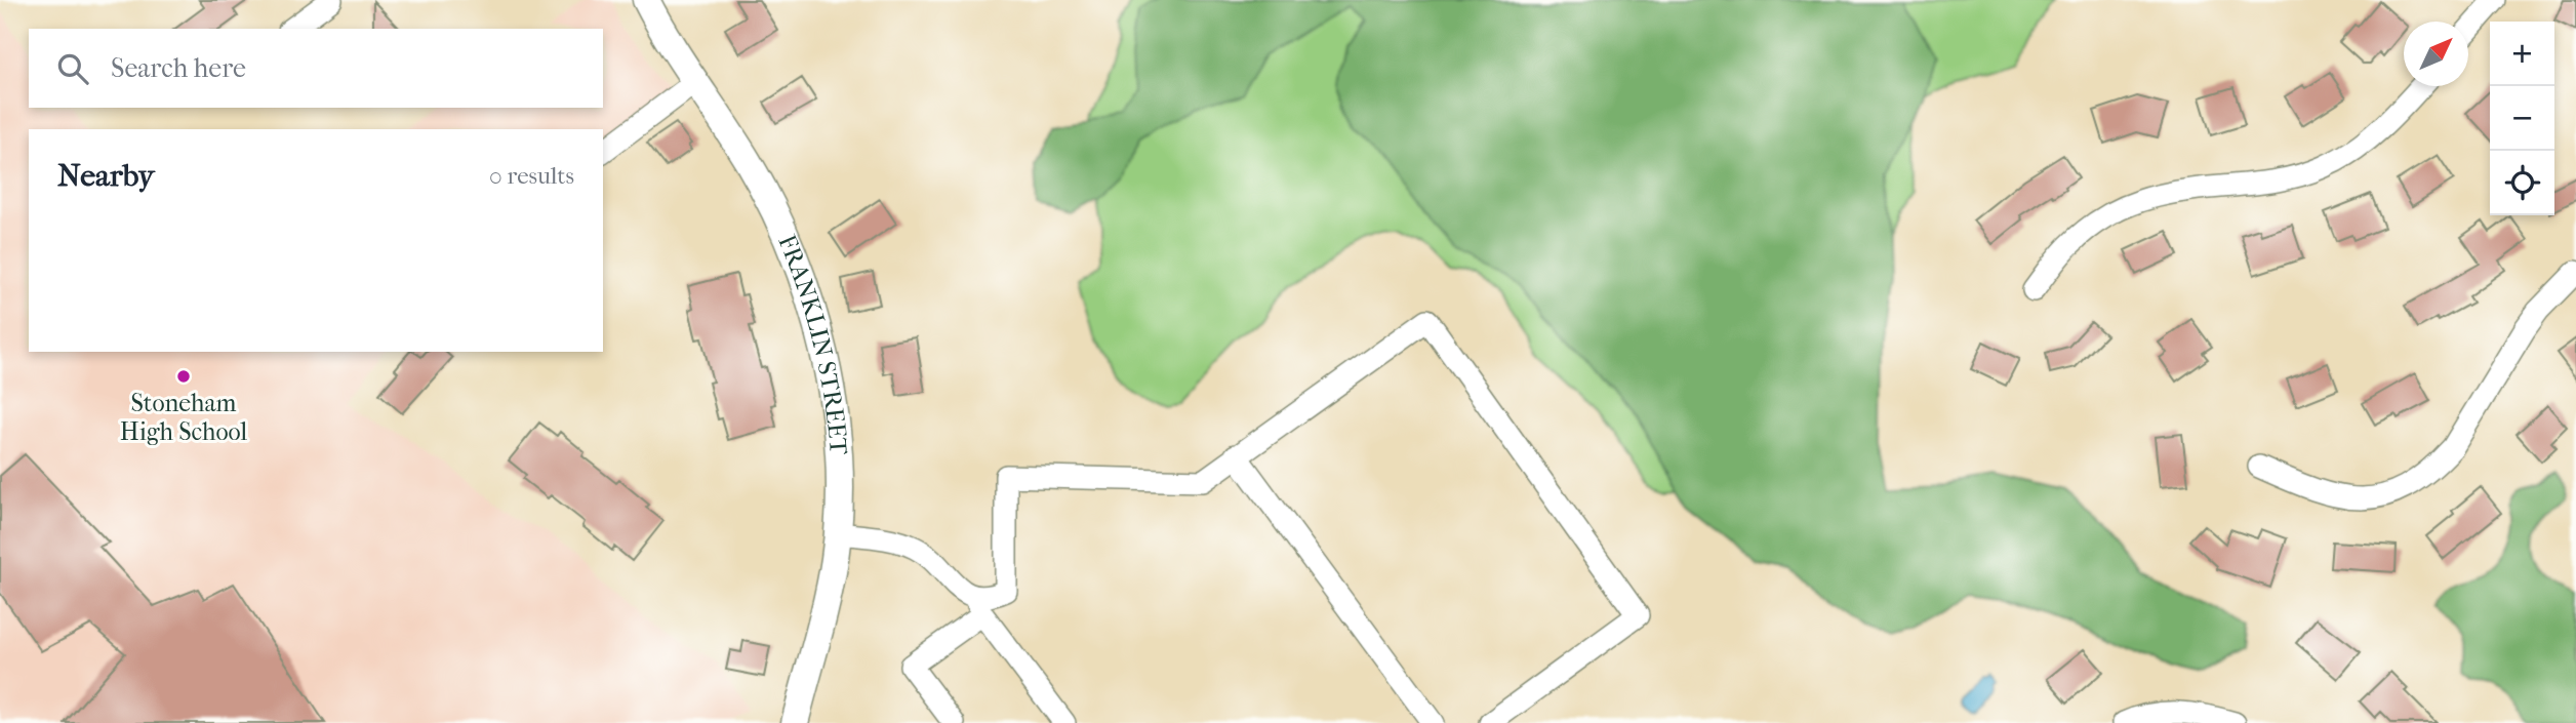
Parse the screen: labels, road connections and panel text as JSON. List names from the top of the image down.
{
  "streets": {
    "main road": ["FRANKLIN STREET"]
  },
  "places": ["Stoneham High School"],
  "north": "top right",
  "page": {
    "map_buttons": ["+", "−"],
    "search": "Search here",
    "heading": ["Nearby", "0 results"]
  }
}
